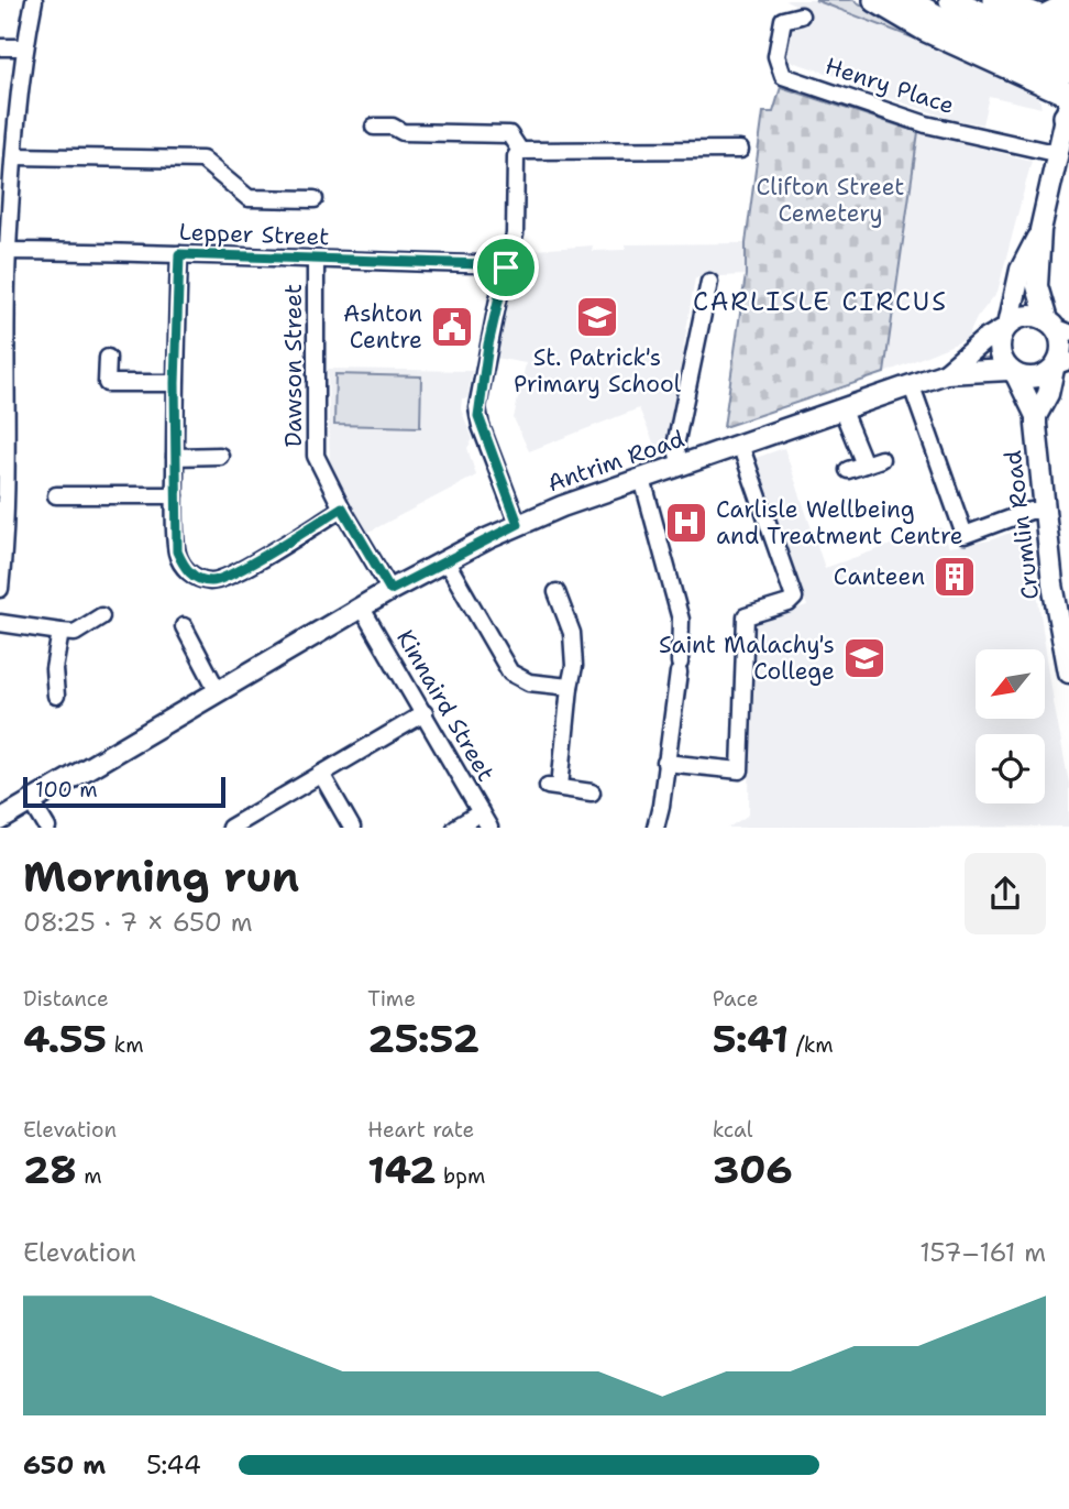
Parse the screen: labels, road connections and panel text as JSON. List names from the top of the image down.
{
  "streets": {
    "main road": ["Antrim Road", "Crumlin Road"],
    "street": [
      "Henry Place",
      "Lepper Street",
      "Dawson Street",
      "Kinnaird Street"
    ]
  },
  "crossings": [
    ["Lepper Street", "Dawson Street"],
    ["Dawson Street", "Antrim Road"],
    ["Antrim Road", "Crumlin Road"],
    ["Antrim Road", "Kinnaird Street"]
  ],
  "districts": ["CARLISLE CIRCUS"],
  "parks": ["Clifton Street Cemetery"],
  "places": {
    "school or university": ["St. Patrick's Primary School", "Saint Malachy's College"],
    "public building": ["Ashton Centre"],
    "hospital": ["Carlisle Wellbeing and Treatment Centre"],
    "building": ["Canteen"]
  },
  "scale_bar": "100 m",
  "north": "bottom left",
  "page": {
    "scale": "100 m",
    "heading": ["Morning run", "08:25 · 7 × 650 m"],
    "stats": [
      ["Distance", "4.55 km"],
      ["Time", "25:52"],
      ["Pace", "5:41 /km"],
      ["Elevation", "28 m"],
      ["Heart rate", "142 bpm"],
      ["kcal", "306"]
    ],
    "chart": ["Elevation", "157–161 m"],
    "list": [
      {
        "name": "650 m",
        "note": "5:44"
      }
    ]
  }
}
